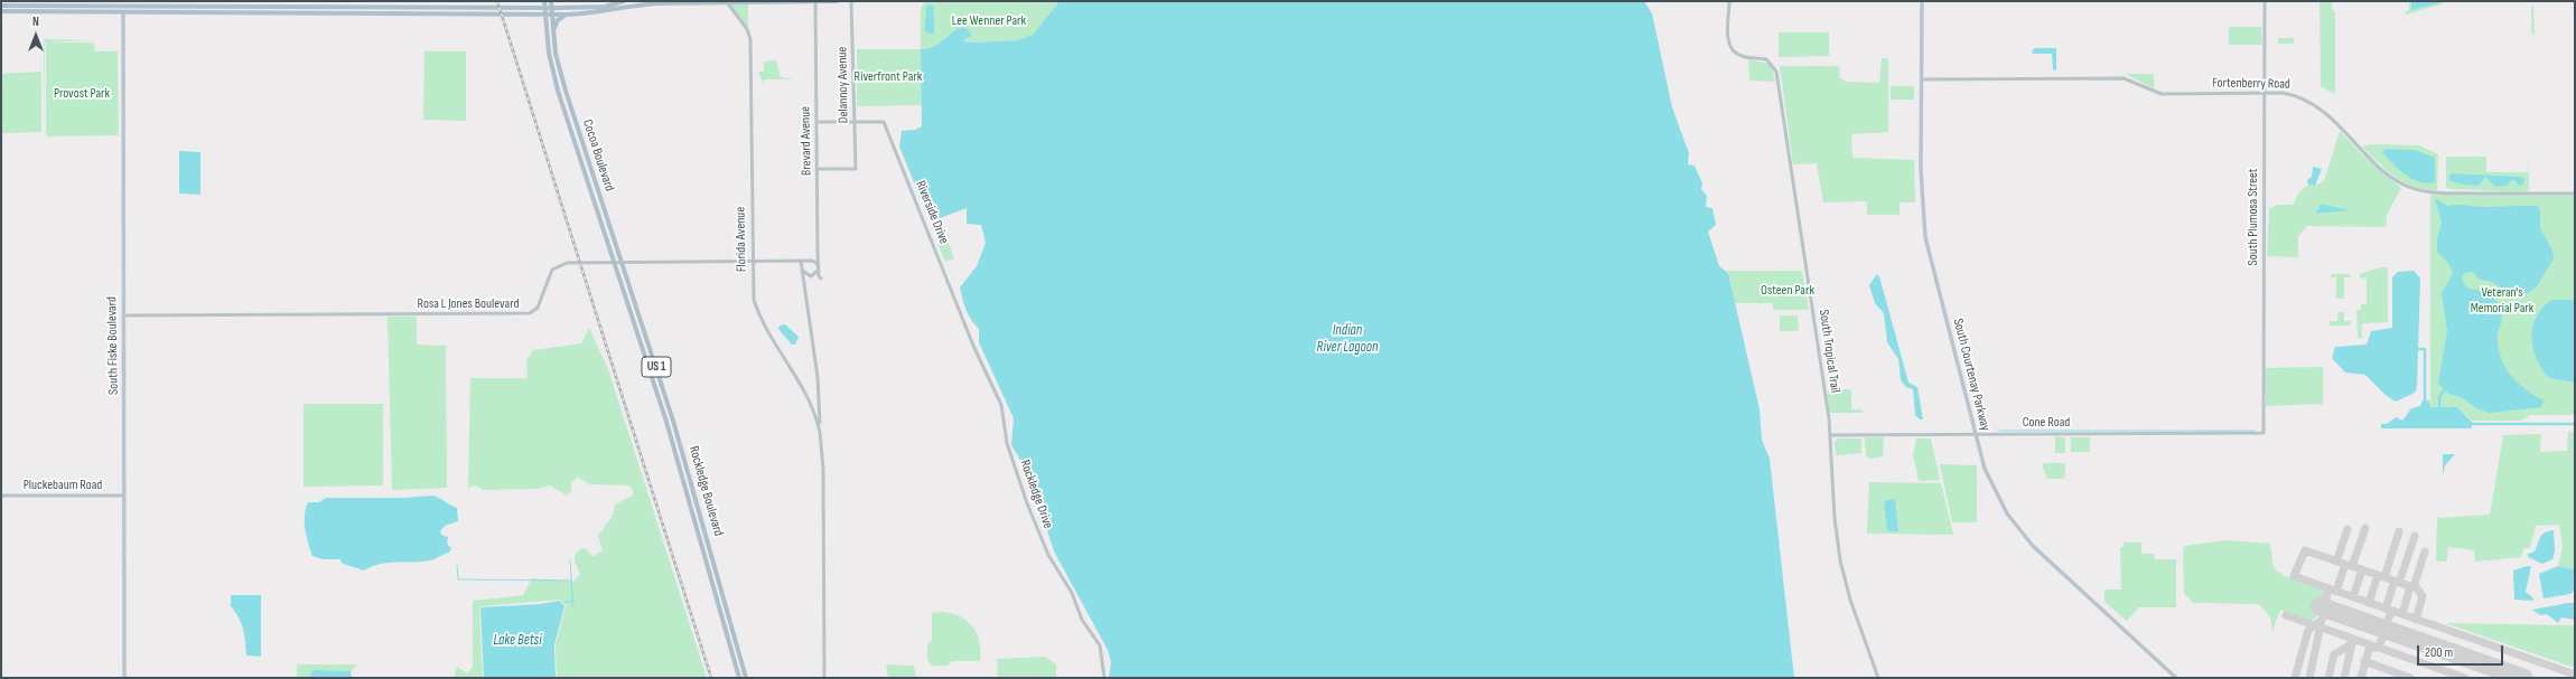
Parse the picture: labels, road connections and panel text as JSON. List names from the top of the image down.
{
  "streets": {
    "main road": [
      "Cocoa Boulevard",
      "South Fiske Boulevard",
      "US 1",
      "South Courtenay Parkway",
      "Rockledge Boulevard"
    ],
    "street": [
      "Fortenberry Road",
      "Delannoy Avenue",
      "Brevard Avenue",
      "Riverside Drive",
      "South Plumosa Street",
      "Florida Avenue",
      "Rosa L Jones Boulevard",
      "South Tropical Trail",
      "Cone Road",
      "Pluckebaum Road",
      "Rockledge Drive"
    ]
  },
  "crossings": [
    ["Fortenberry Road", "South Plumosa Street"],
    ["Fortenberry Road", "South Courtenay Parkway"],
    ["Delannoy Avenue", "Brevard Avenue"],
    ["Delannoy Avenue", "Riverside Drive"],
    ["Brevard Avenue", "Rosa L Jones Boulevard"],
    ["Cocoa Boulevard", "Rosa L Jones Boulevard"],
    ["Cocoa Boulevard", "Rockledge Boulevard"],
    ["Riverside Drive", "Rockledge Drive"],
    ["South Plumosa Street", "Cone Road"],
    ["Florida Avenue", "Rosa L Jones Boulevard"],
    ["Rosa L Jones Boulevard", "South Fiske Boulevard"],
    ["South Fiske Boulevard", "Pluckebaum Road"],
    ["South Tropical Trail", "Cone Road"],
    ["South Courtenay Parkway", "Cone Road"]
  ],
  "water": ["Indian River Lagoon", "Lake Betsi"],
  "parks": [
    "Lee Wenner Park",
    "Riverfront Park",
    "Provost Park",
    "Osteen Park",
    "Veteran's Memorial Park"
  ],
  "scale_bar": "200 m",
  "north": "top"
}
